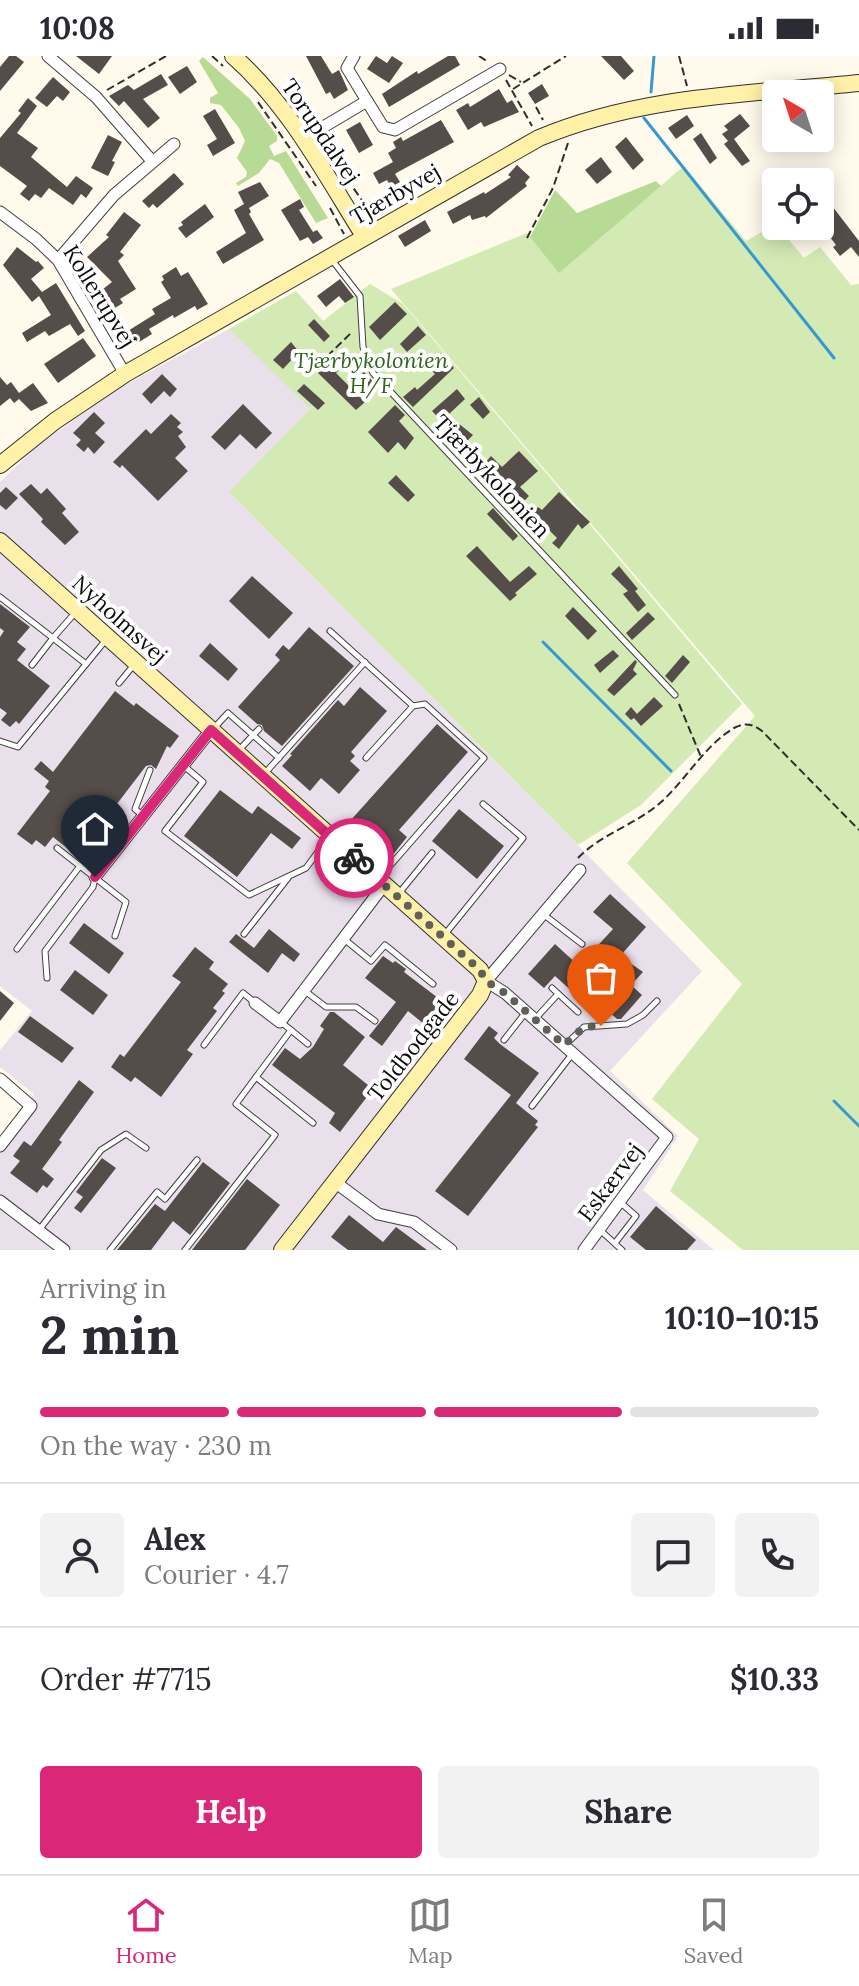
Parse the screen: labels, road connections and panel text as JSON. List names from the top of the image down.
{
  "streets": {
    "street": [
      "Torupdalvej",
      "Tjærbyvej",
      "Kollerupvej",
      "Nyholmsvej",
      "Toldbodgade",
      "Eskærvej"
    ],
    "lane": ["Tjærbykolonien"]
  },
  "crossings": [
    ["Torupdalvej", "Tjærbyvej"],
    ["Tjærbyvej", "Kollerupvej"],
    ["Tjærbyvej", "Tjærbykolonien"],
    ["Nyholmsvej", "Toldbodgade"],
    ["Nyholmsvej", "Eskærvej"],
    ["Toldbodgade", "Eskærvej"]
  ],
  "parks": ["Tjærbykolonien H/F"],
  "north": "top left",
  "page": {
    "status": "10:08",
    "heading": ["2 min", "Arriving in", "10:10–10:15"],
    "panel": [
      "Alex",
      "Courier · 4.7",
      "Order #7715",
      "$10.33"
    ],
    "bar": "On the way · 230 m",
    "buttons": ["Help", "Share"],
    "tabs": ["Home", "Map", "Saved"]
  }
}
